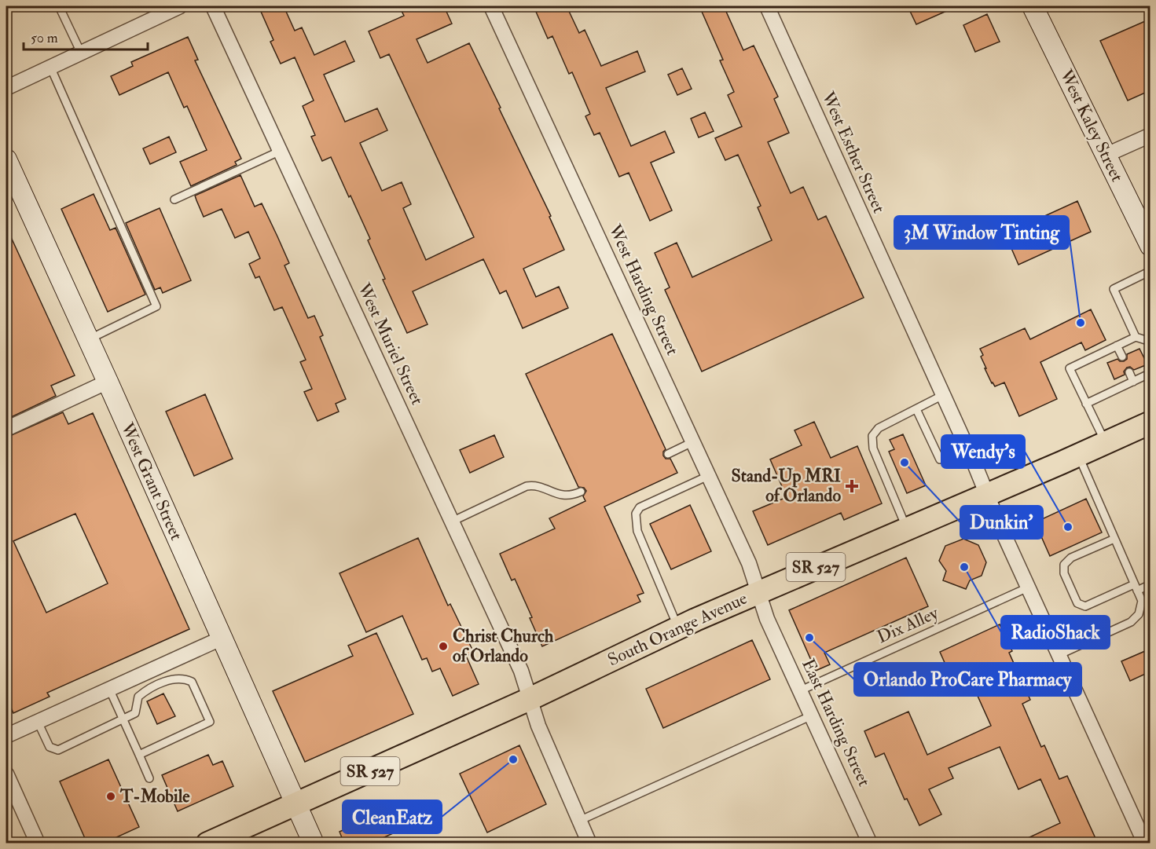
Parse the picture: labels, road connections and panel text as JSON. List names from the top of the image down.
{
  "streets": {
    "main road": ["SR 527", "South Orange Avenue"],
    "street": [
      "West Kaley Street",
      "West Esther Street",
      "West Harding Street",
      "West Muriel Street",
      "West Grant Street",
      "East Harding Street"
    ],
    "lane": ["Dix Alley"]
  },
  "crossings": [
    ["West Esther Street", "Dix Alley"],
    ["West Esther Street", "South Orange Avenue"],
    ["West Harding Street", "South Orange Avenue"],
    ["West Harding Street", "East Harding Street"],
    ["West Muriel Street", "South Orange Avenue"],
    ["West Grant Street", "South Orange Avenue"],
    ["Dix Alley", "East Harding Street"],
    ["South Orange Avenue", "East Harding Street"]
  ],
  "places": {
    "other": [
      "3M Window Tinting",
      "Dunkin'",
      "Wendy's",
      "RadioShack",
      "Orlando ProCare Pharmacy",
      "Christ Church of Orlando",
      "CleanEatz",
      "T-Mobile"
    ],
    "health": ["Stand-Up MRI of Orlando"]
  },
  "scale_bar": "50 m"
}
